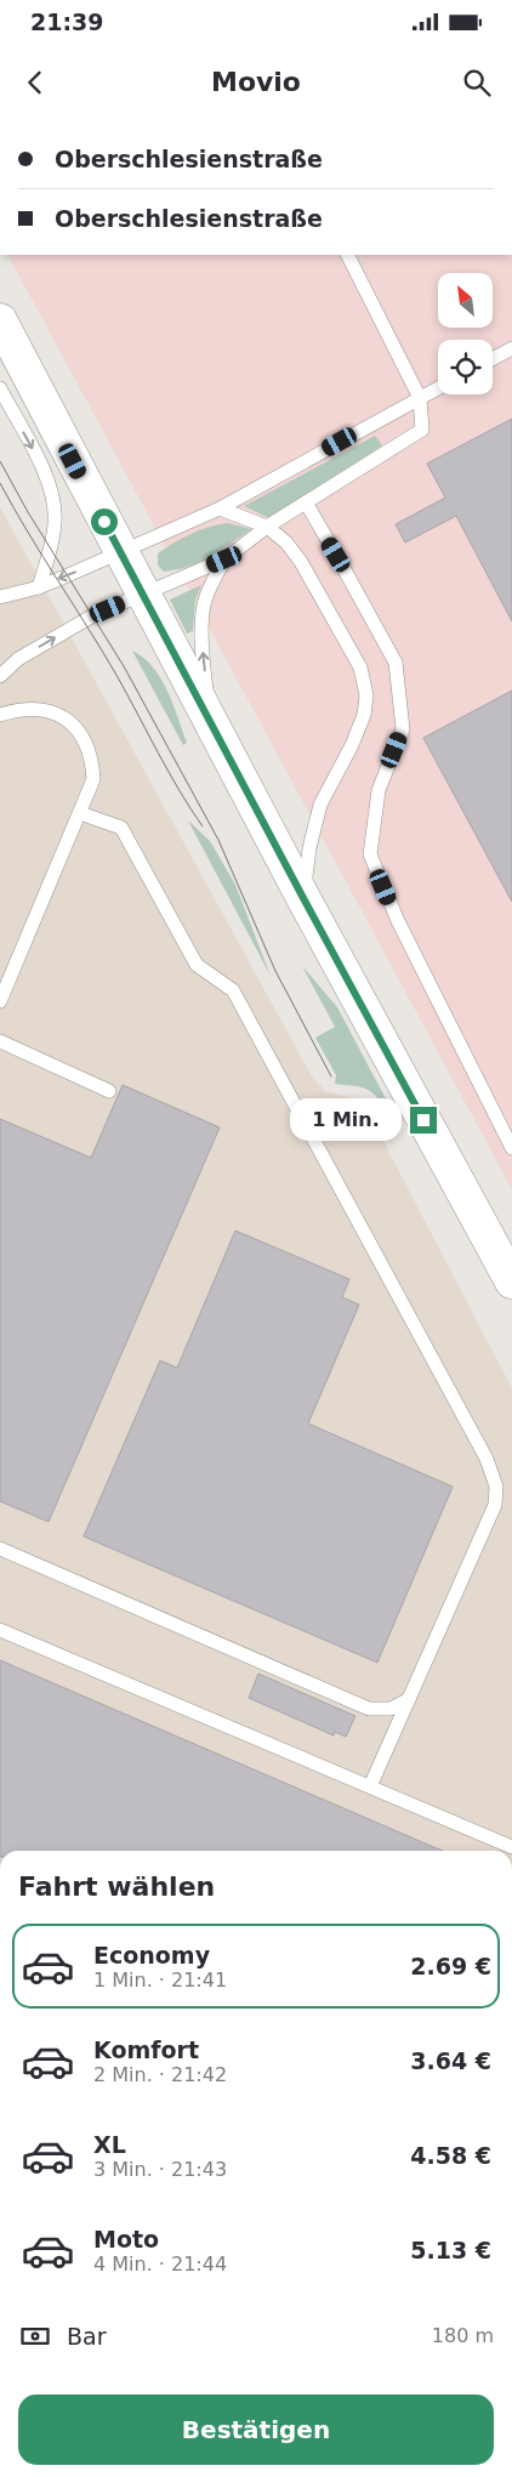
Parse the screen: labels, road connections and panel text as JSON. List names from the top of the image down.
{
  "north": "top left",
  "page": {
    "status": "21:39",
    "header": "Movio",
    "banner": ["Oberschlesienstraße", "Oberschlesienstraße"],
    "bubble": "1 Min.",
    "heading": "Fahrt wählen",
    "list": [
      {
        "name": "Economy",
        "note": "1 Min. · 21:41",
        "value": "2.69 €"
      },
      {
        "name": "Komfort",
        "note": "2 Min. · 21:42",
        "value": "3.64 €"
      },
      {
        "name": "XL",
        "note": "3 Min. · 21:43",
        "value": "4.58 €"
      },
      {
        "name": "Moto",
        "note": "4 Min. · 21:44",
        "value": "5.13 €"
      }
    ],
    "pay": ["Bar", "180 m"],
    "buttons": "Bestätigen"
  }
}
